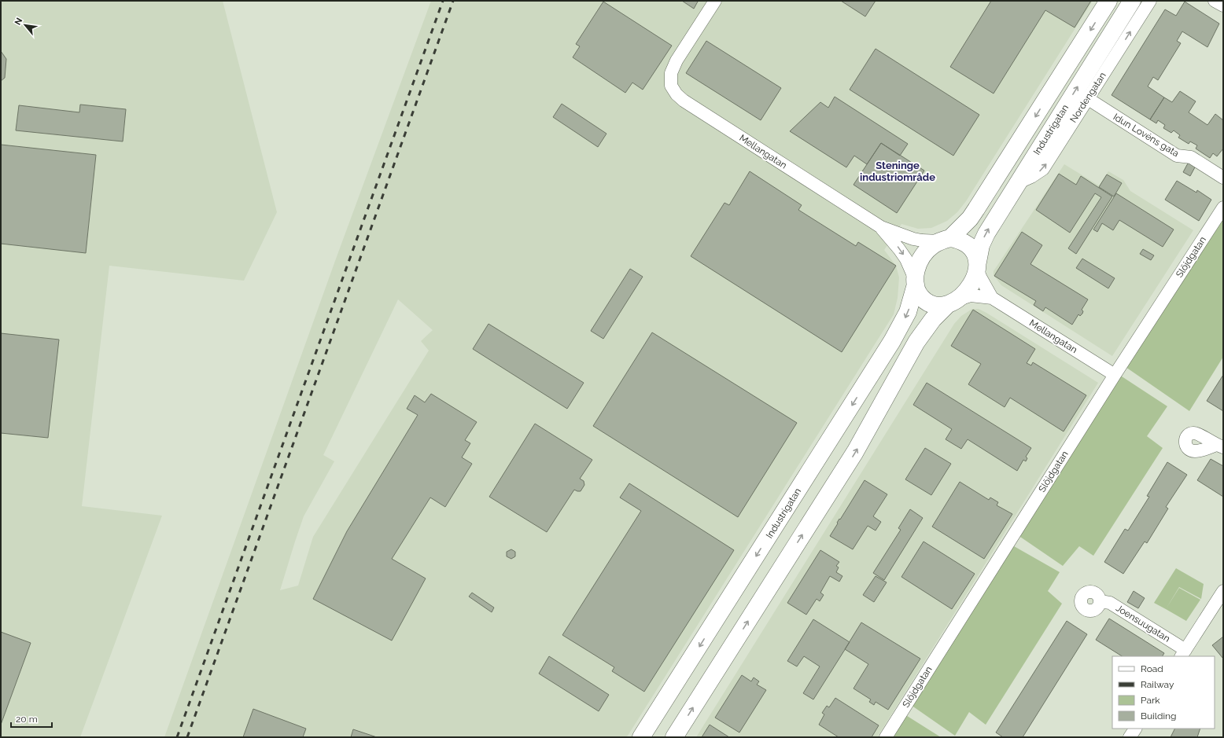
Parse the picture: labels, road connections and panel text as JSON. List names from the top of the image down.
{
  "streets": {
    "main road": ["Industrigatan"],
    "street": [
      "Nordengatan",
      "Idun Lovéns gata",
      "Mellangatan",
      "Slöjdgatan",
      "Joensuugatan"
    ]
  },
  "crossings": [
    ["Nordengatan", "Industrigatan"],
    ["Nordengatan", "Idun Lovéns gata"],
    ["Industrigatan", "Mellangatan"],
    ["Mellangatan", "Slöjdgatan"]
  ],
  "one_way": ["Nordengatan"],
  "districts": ["Steninge industriområde"],
  "legend": [
    "Road",
    "Railway",
    "Park",
    "Building"
  ],
  "scale_bar": "20 m",
  "north": "top left"
}
